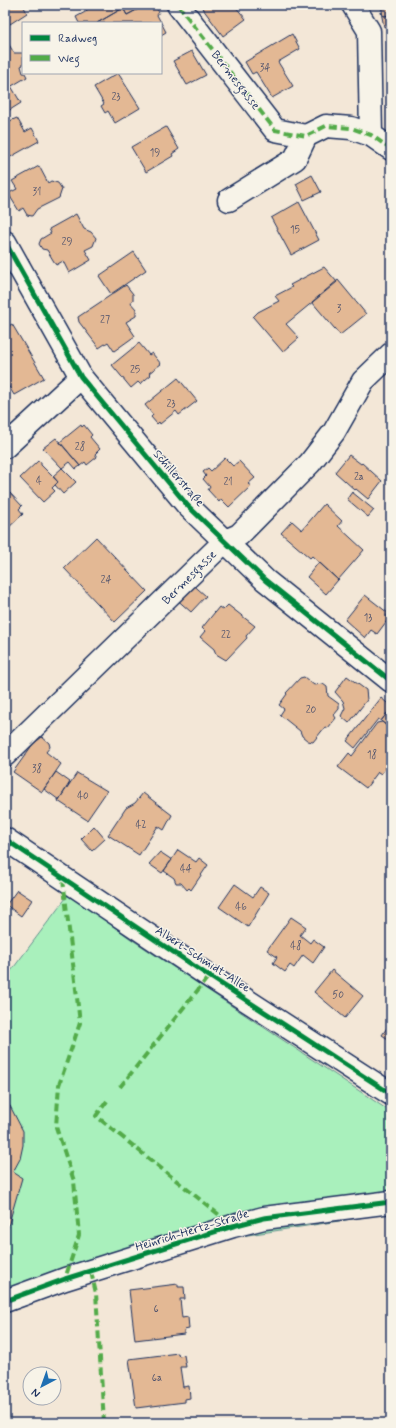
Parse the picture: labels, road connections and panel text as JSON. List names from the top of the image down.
{
  "streets": {
    "street": [
      "Bermesgasse",
      "Schillerstraße",
      "Albert-Schmidt-Allee",
      "Heinrich-Hertz-Straße"
    ]
  },
  "crossings": [
    ["Bermesgasse", "Schillerstraße"]
  ],
  "house_numbers": [
    "34",
    "23",
    "19",
    "31",
    "15",
    "29",
    "3",
    "27",
    "25",
    "23",
    "28",
    "2a",
    "4",
    "21",
    "24",
    "13",
    "22",
    "20",
    "18",
    "38",
    "40",
    "42",
    "44",
    "46",
    "48",
    "50",
    "6",
    "6a"
  ],
  "legend": ["Radweg", "Weg"],
  "north": "bottom left"
}
